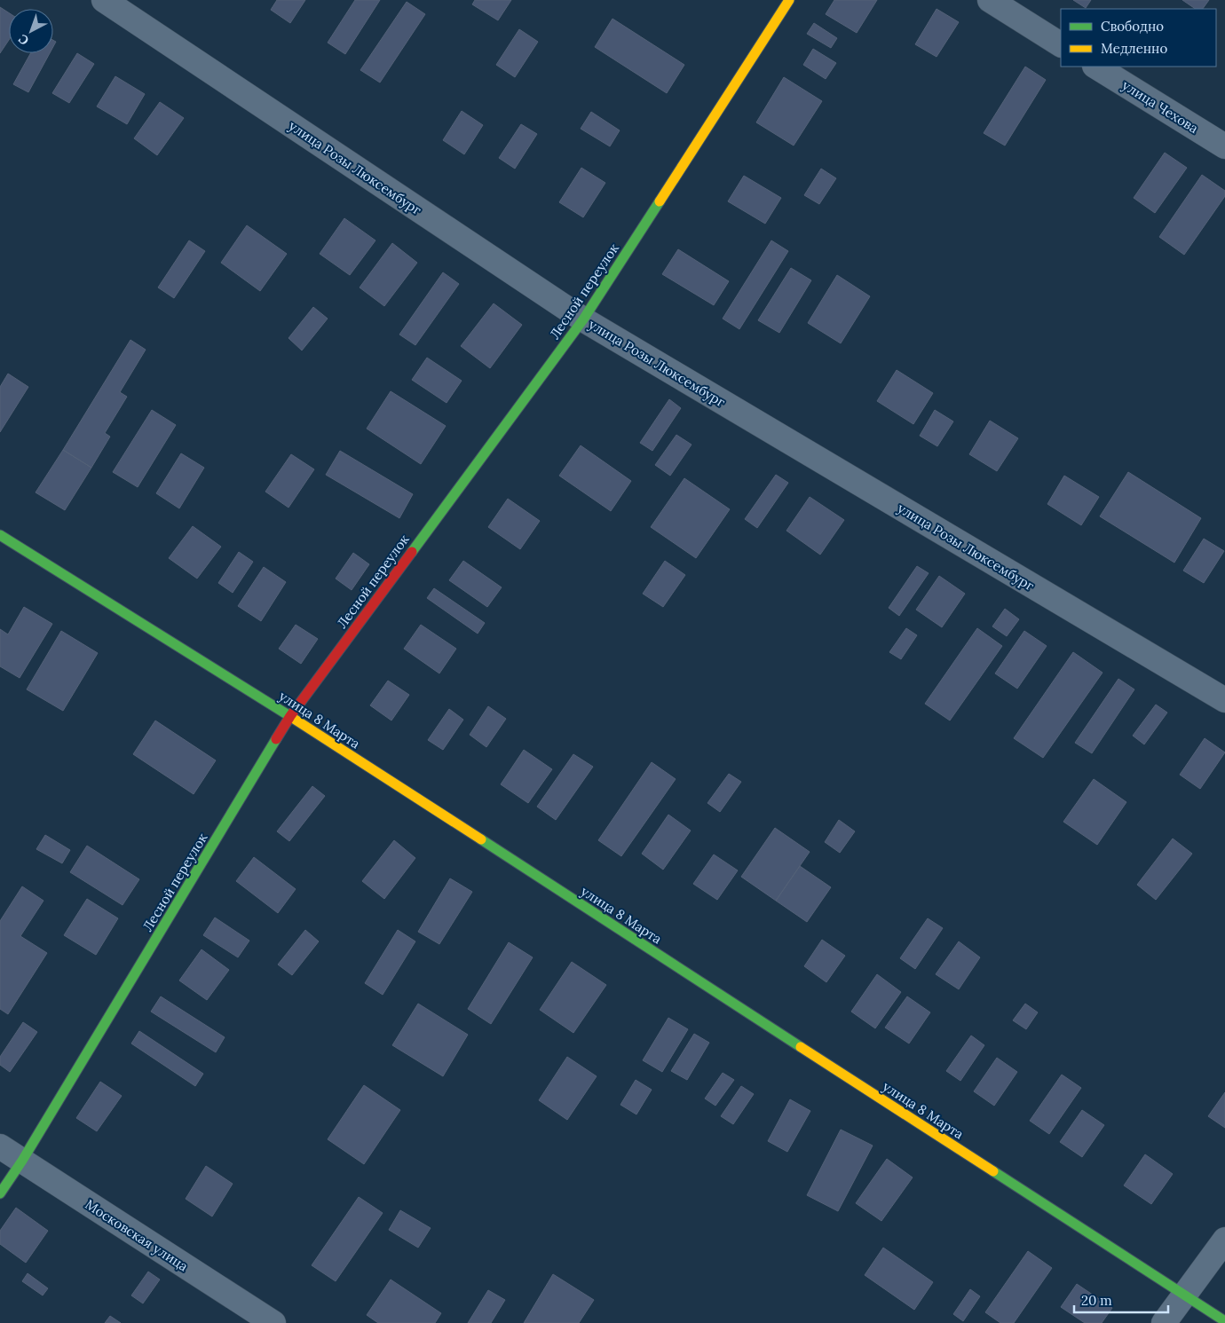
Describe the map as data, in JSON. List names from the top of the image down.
{
  "streets": {
    "main road": ["Лесной переулок", "улица 8 Марта"],
    "street": ["улица Чехова", "улица Розы Люксембург", "Московская улица"]
  },
  "crossings": [
    ["улица Розы Люксембург", "Лесной переулок"],
    ["Лесной переулок", "улица 8 Марта"],
    ["Лесной переулок", "Московская улица"]
  ],
  "legend": ["Свободно", "Медленно"],
  "scale_bar": "20 m",
  "north": "bottom left"
}
